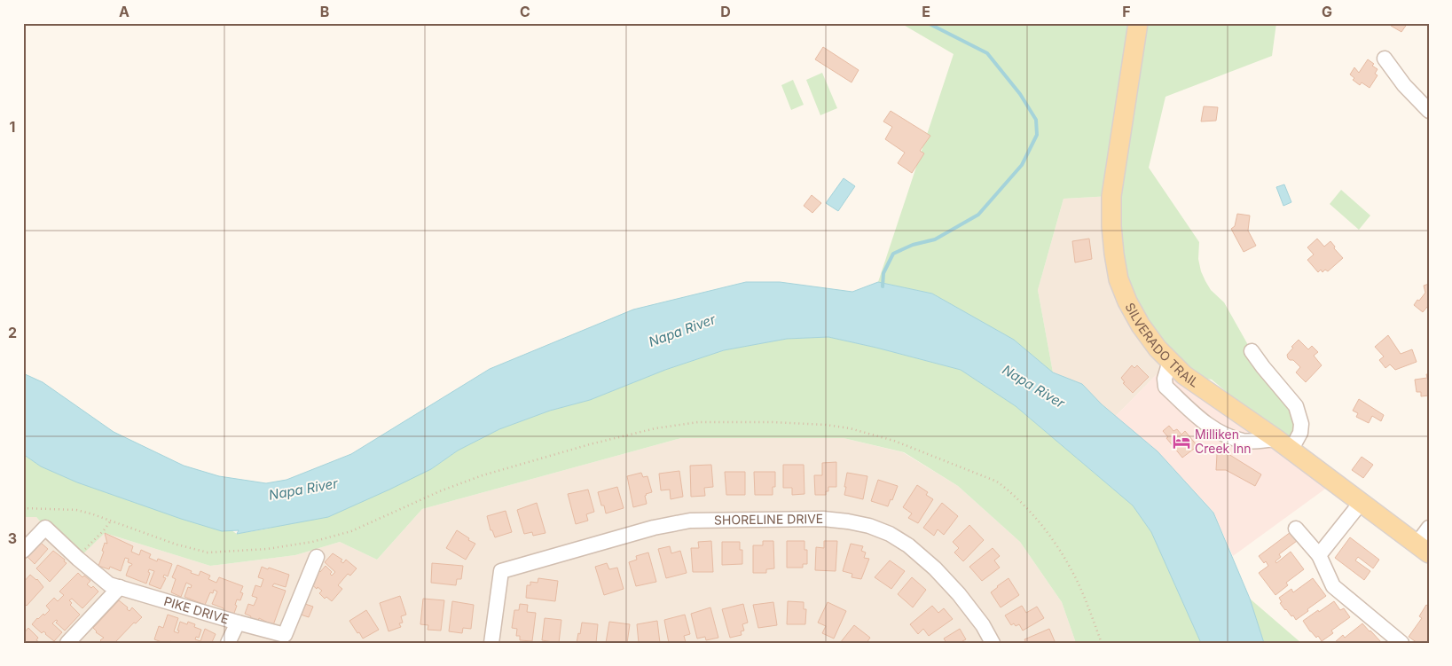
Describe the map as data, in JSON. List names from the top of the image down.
{
  "streets": {
    "main road": ["SILVERADO TRAIL"],
    "street": ["SHORELINE DRIVE", "PIKE DRIVE"]
  },
  "water": ["Napa River"],
  "places": {
    "hotel": ["Milliken Creek Inn"]
  },
  "grid": {
    "columns": [
      "A",
      "B",
      "C",
      "D",
      "E",
      "F",
      "G"
    ],
    "rows": ["1", "2", "3"]
  }
}
